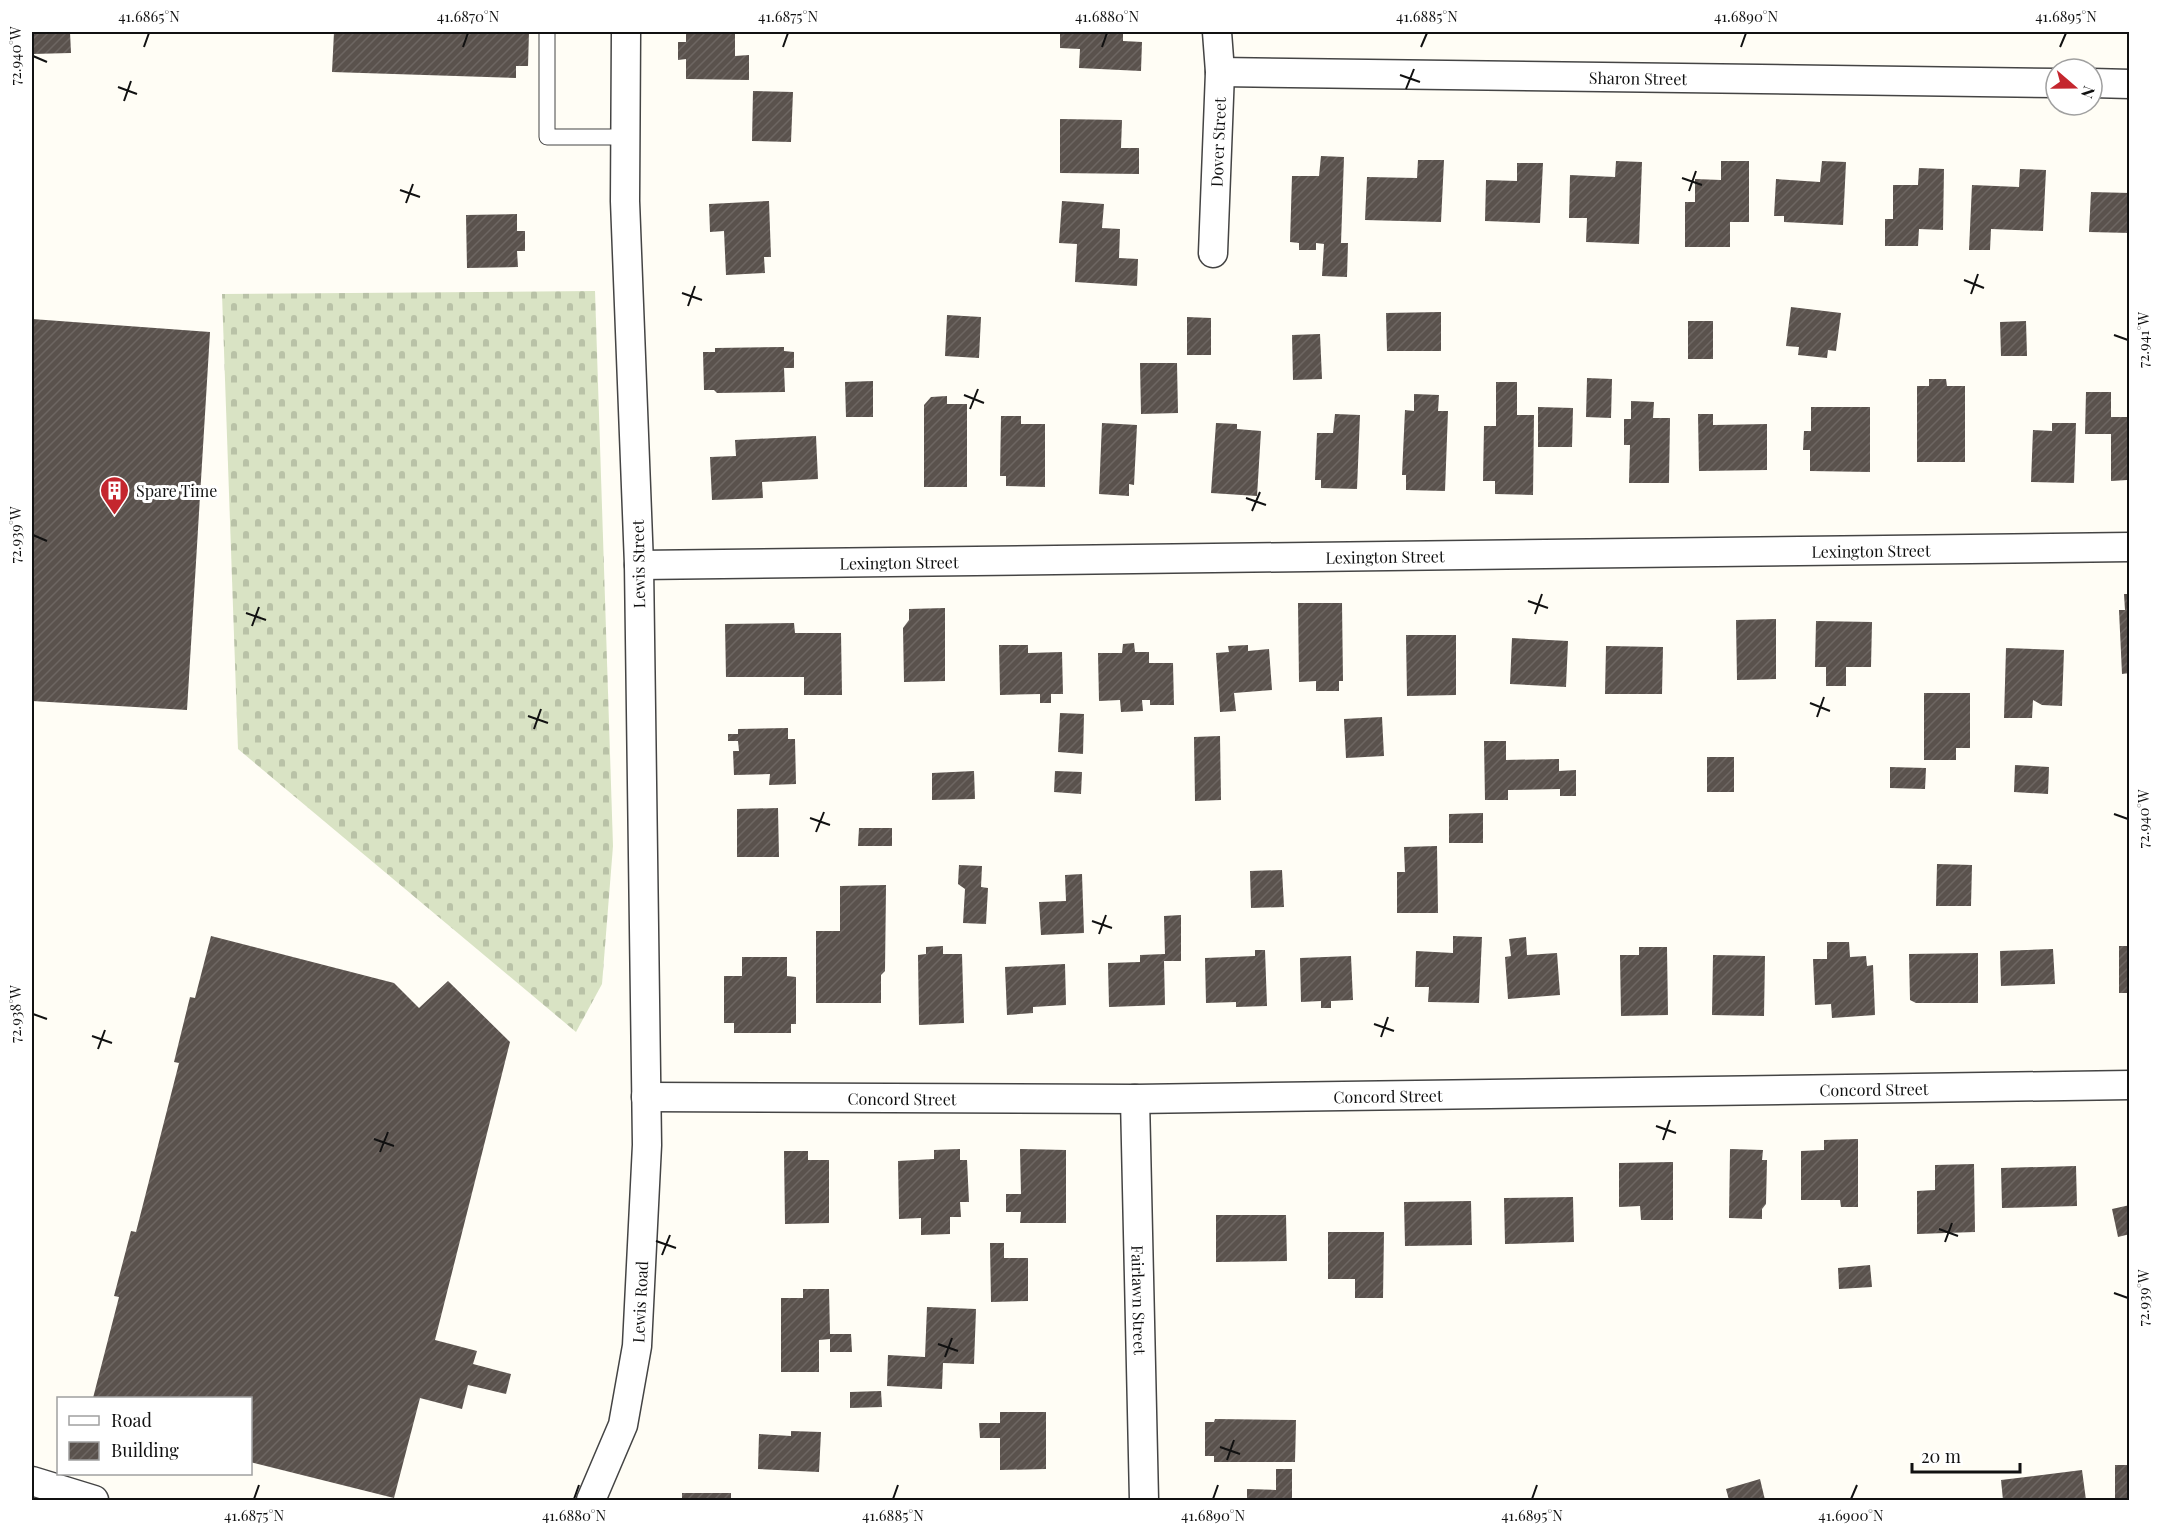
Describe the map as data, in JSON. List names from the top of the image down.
{
  "streets": {
    "street": [
      "Sharon Street",
      "Dover Street",
      "Lexington Street",
      "Lewis Street",
      "Concord Street",
      "Fairlawn Street",
      "Lewis Road"
    ]
  },
  "crossings": [
    ["Sharon Street", "Dover Street"],
    ["Lexington Street", "Lewis Street"],
    ["Lewis Street", "Concord Street"],
    ["Lewis Street", "Lewis Road"],
    ["Concord Street", "Fairlawn Street"],
    ["Concord Street", "Lewis Road"]
  ],
  "places": {
    "building": ["Spare Time"]
  },
  "legend": ["Road", "Building"],
  "scale_bar": "20 m",
  "north": "right",
  "coordinates": [
    "41.6865°N",
    "41.6870°N",
    "41.6875°N",
    "41.6880°N",
    "41.6885°N",
    "41.6890°N",
    "41.6895°N",
    "72.940°W",
    "72.941°W",
    "72.939°W",
    "72.938°W",
    "41.6900°N"
  ]
}
